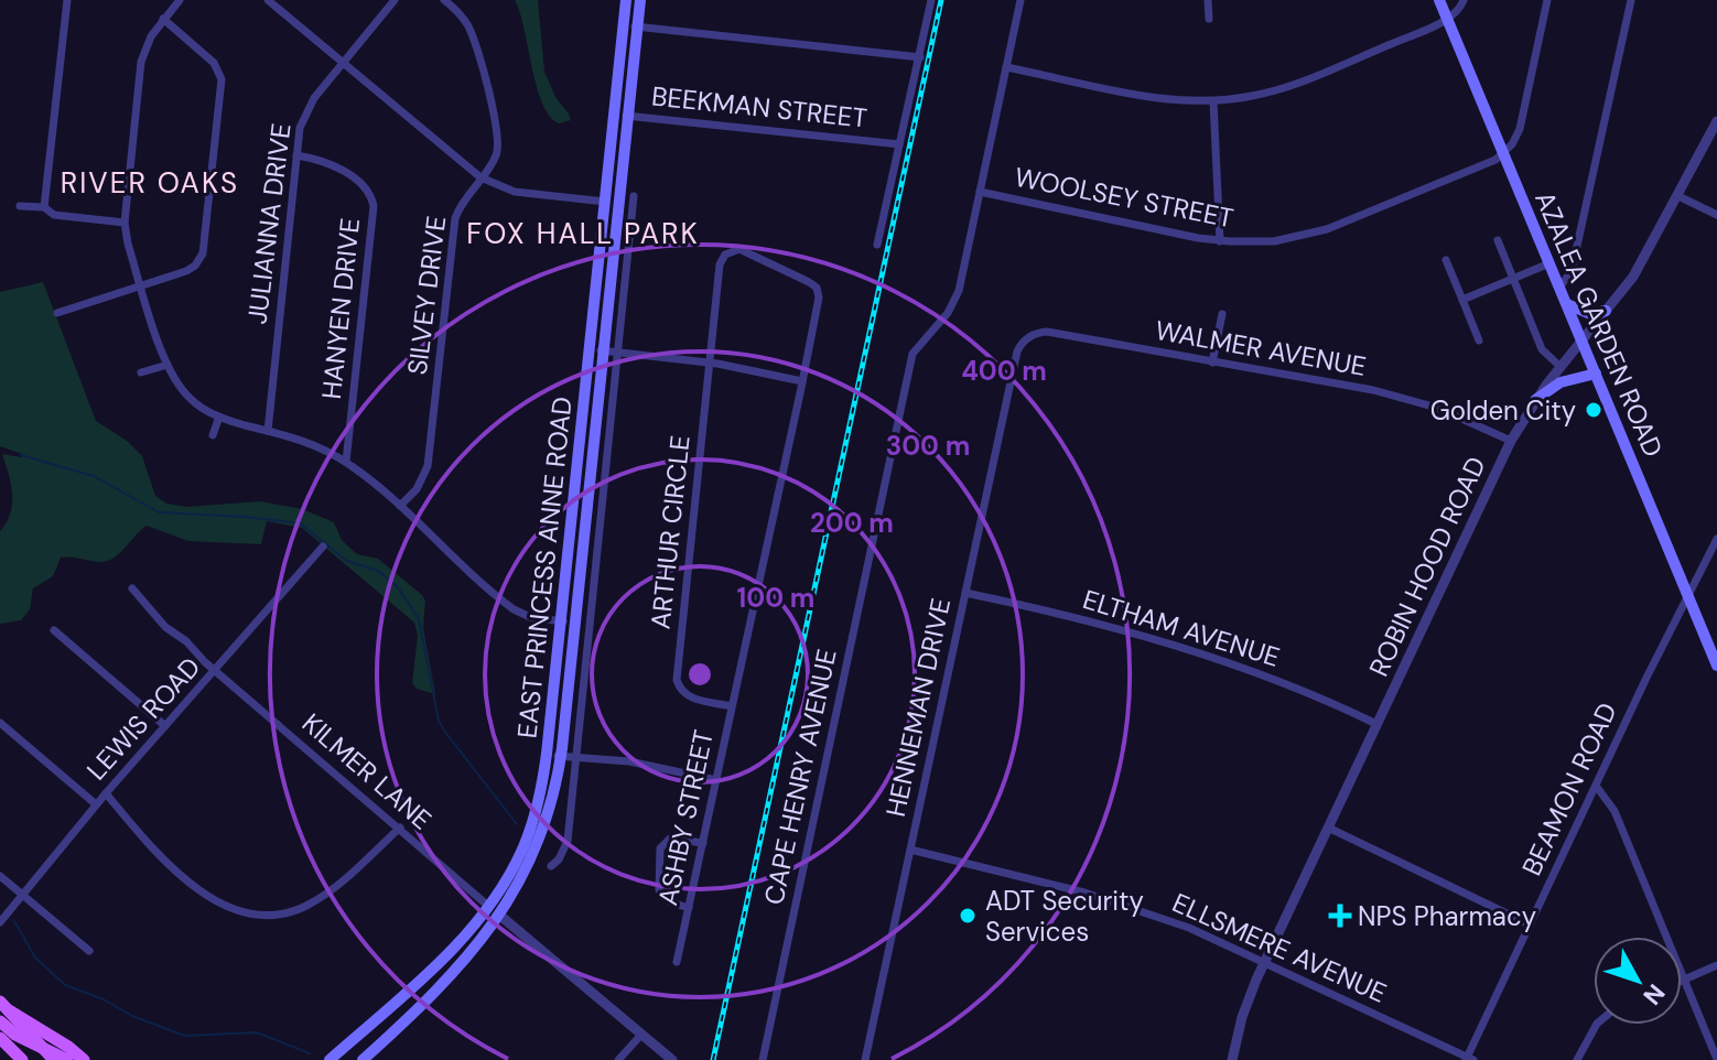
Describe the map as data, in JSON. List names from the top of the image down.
{
  "streets": {
    "main road": ["AZALEA GARDEN ROAD", "EAST PRINCESS ANNE ROAD"],
    "street": [
      "BEEKMAN STREET",
      "WOOLSEY STREET",
      "JULIANNA DRIVE",
      "SILVEY DRIVE",
      "HANYEN DRIVE",
      "WALMER AVENUE",
      "ARTHUR CIRCLE",
      "ROBIN HOOD ROAD",
      "ELTHAM AVENUE",
      "HENNEMAN DRIVE",
      "LEWIS ROAD",
      "KILMER LANE",
      "CAPE HENRY AVENUE",
      "BEAMON ROAD",
      "ASHBY STREET",
      "ELLSMERE AVENUE"
    ]
  },
  "crossings": [
    ["BEEKMAN STREET", "EAST PRINCESS ANNE ROAD"],
    ["WOOLSEY STREET", "AZALEA GARDEN ROAD"],
    ["WOOLSEY STREET", "CAPE HENRY AVENUE"],
    ["JULIANNA DRIVE", "HANYEN DRIVE"],
    ["AZALEA GARDEN ROAD", "ROBIN HOOD ROAD"],
    ["AZALEA GARDEN ROAD", "BEAMON ROAD"],
    ["WALMER AVENUE", "ROBIN HOOD ROAD"],
    ["WALMER AVENUE", "HENNEMAN DRIVE"],
    ["ARTHUR CIRCLE", "ASHBY STREET"],
    ["ROBIN HOOD ROAD", "ELTHAM AVENUE"],
    ["ROBIN HOOD ROAD", "ELLSMERE AVENUE"],
    ["EAST PRINCESS ANNE ROAD", "KILMER LANE"],
    ["ELTHAM AVENUE", "HENNEMAN DRIVE"],
    ["HENNEMAN DRIVE", "ELLSMERE AVENUE"],
    ["LEWIS ROAD", "KILMER LANE"],
    ["BEAMON ROAD", "ELLSMERE AVENUE"]
  ],
  "districts": ["RIVER OAKS", "FOX HALL PARK"],
  "places": {
    "other": ["Golden City", "ADT Security Services"],
    "health": ["NPS Pharmacy"]
  },
  "north": "bottom right",
  "rings": [
    "400 m",
    "300 m",
    "200 m",
    "100 m"
  ]
}
